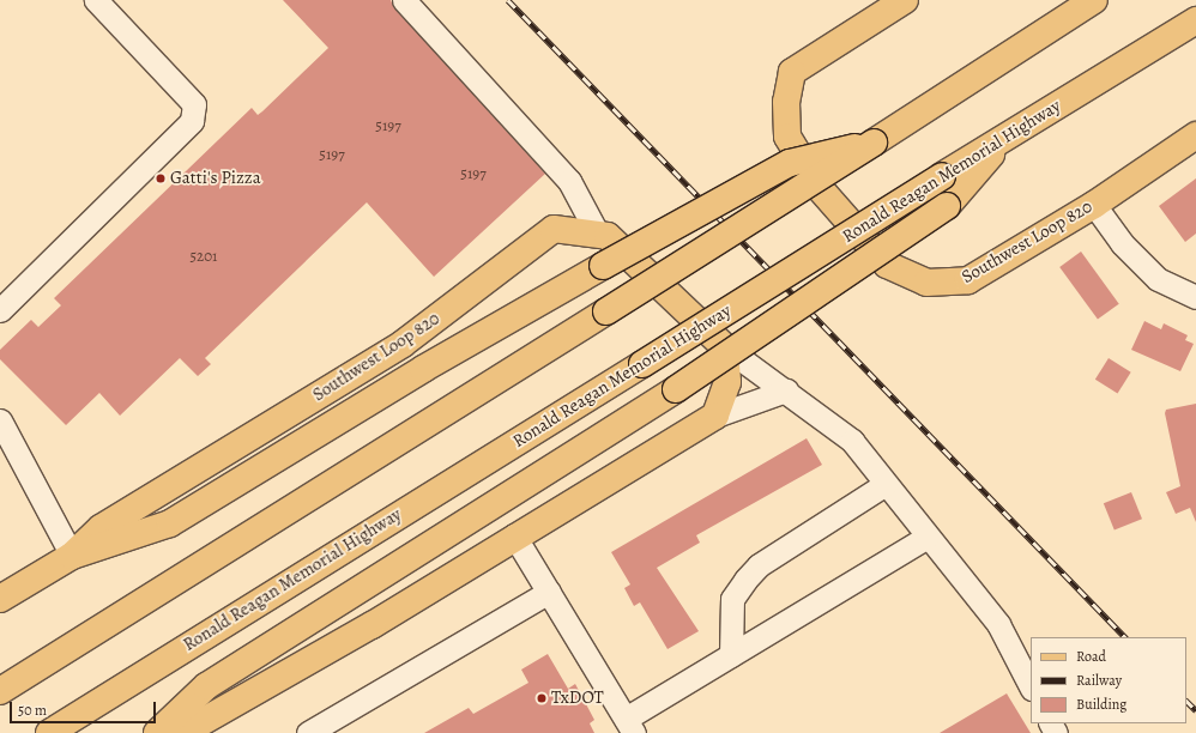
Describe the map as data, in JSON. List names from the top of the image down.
{
  "streets": {
    "main road": ["Ronald Reagan Memorial Highway", "Southwest Loop 820"]
  },
  "places": ["Gatti's Pizza", "TxDOT"],
  "house_numbers": [
    "5197",
    "5197",
    "5197",
    "5201"
  ],
  "legend": ["Road", "Railway", "Building"],
  "scale_bar": "50 m"
}
